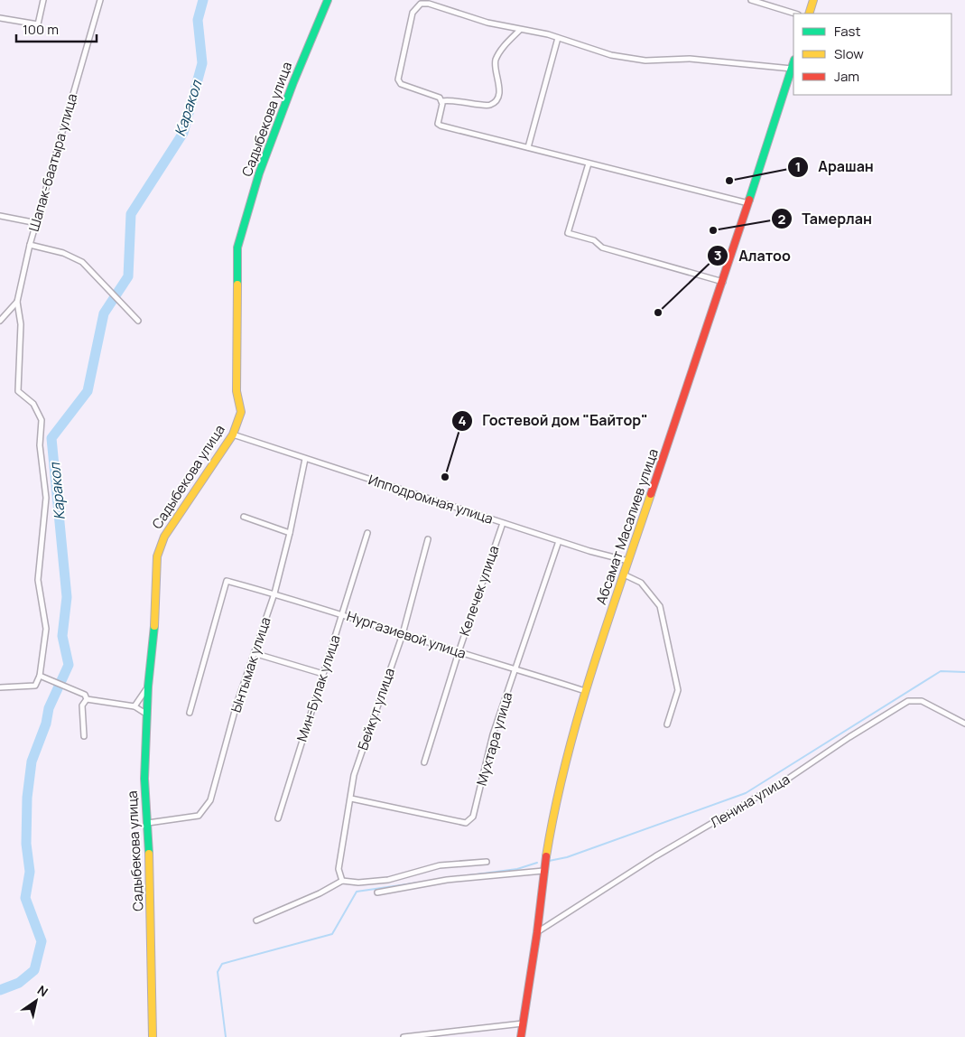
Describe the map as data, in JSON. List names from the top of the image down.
{
  "streets": {
    "street": [
      "Садыбекова улица",
      "Шапак-баатыра улица",
      "Ипподромная улица",
      "Абсамат Масалиев улица",
      "Келечек улица",
      "Нургазиевой улица",
      "Ынтымак улица",
      "Мин-Булак улица",
      "Бейкут улица",
      "Мухтара улица",
      "Ленина улица"
    ]
  },
  "crossings": [
    ["Садыбекова улица", "Ипподромная улица"],
    ["Садыбекова улица", "Ынтымак улица"],
    ["Ипподромная улица", "Абсамат Масалиев улица"],
    ["Ипподромная улица", "Келечек улица"],
    ["Ипподромная улица", "Ынтымак улица"],
    ["Ипподромная улица", "Мухтара улица"],
    ["Абсамат Масалиев улица", "Нургазиевой улица"],
    ["Абсамат Масалиев улица", "Ленина улица"],
    ["Келечек улица", "Нургазиевой улица"],
    ["Нургазиевой улица", "Ынтымак улица"],
    ["Нургазиевой улица", "Мин-Булак улица"],
    ["Нургазиевой улица", "Бейкут улица"],
    ["Нургазиевой улица", "Мухтара улица"],
    ["Бейкут улица", "Мухтара улица"]
  ],
  "water": ["Каракол"],
  "places": [
    "Арашан",
    "Тамерлан",
    "Алатоо",
    "Гостевой дом \"Байтор\""
  ],
  "legend": ["Fast", "Slow", "Jam"],
  "scale_bar": "100 m",
  "north": "top right"
}
